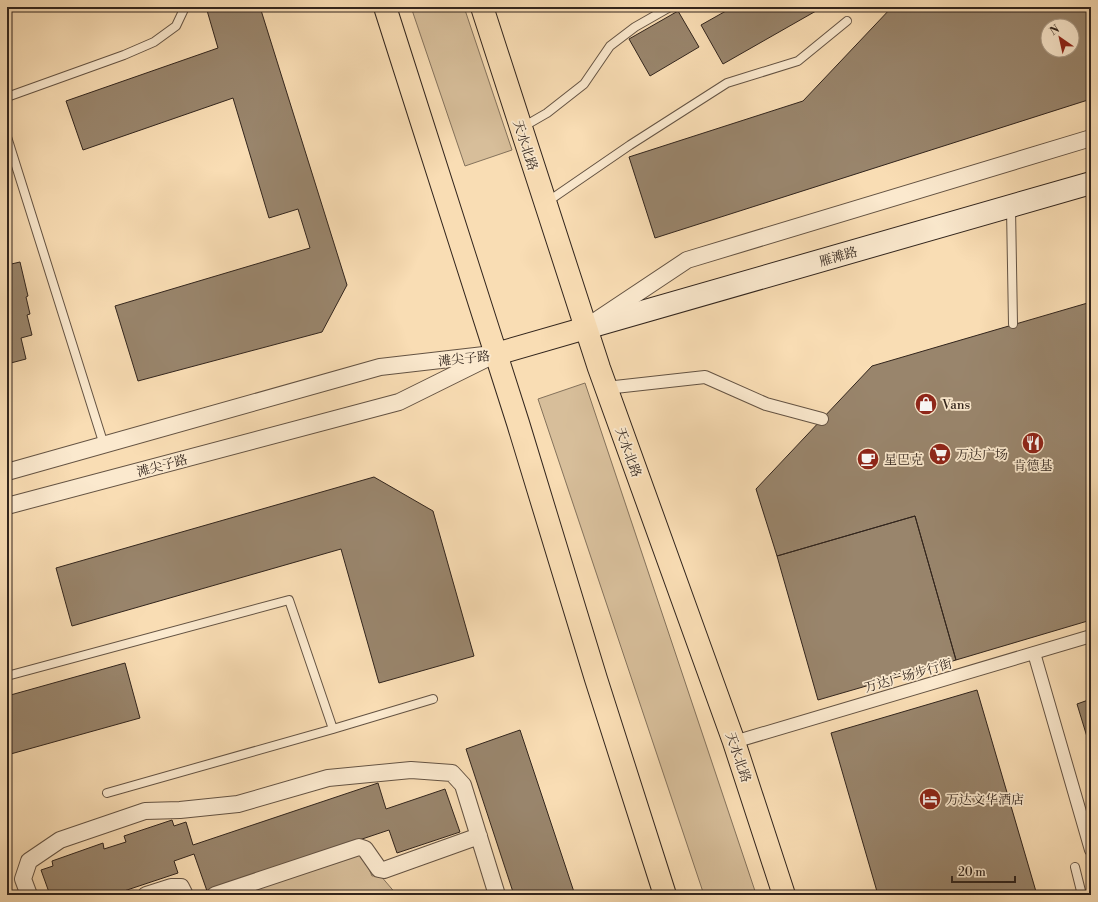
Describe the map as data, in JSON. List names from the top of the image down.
{
  "streets": {
    "main road": ["天水北路", "雁滩路"],
    "street": ["滩尖子路", "万达广场步行街"]
  },
  "crossings": [
    ["天水北路", "雁滩路"],
    ["天水北路", "万达广场步行街"]
  ],
  "places": {
    "shop": ["Vans"],
    "restaurant": ["肯德基"],
    "supermarket": ["万达广场"],
    "cafe": ["星巴克"],
    "hotel": ["万达文华酒店"]
  },
  "scale_bar": "20 m",
  "north": "top left"
}
